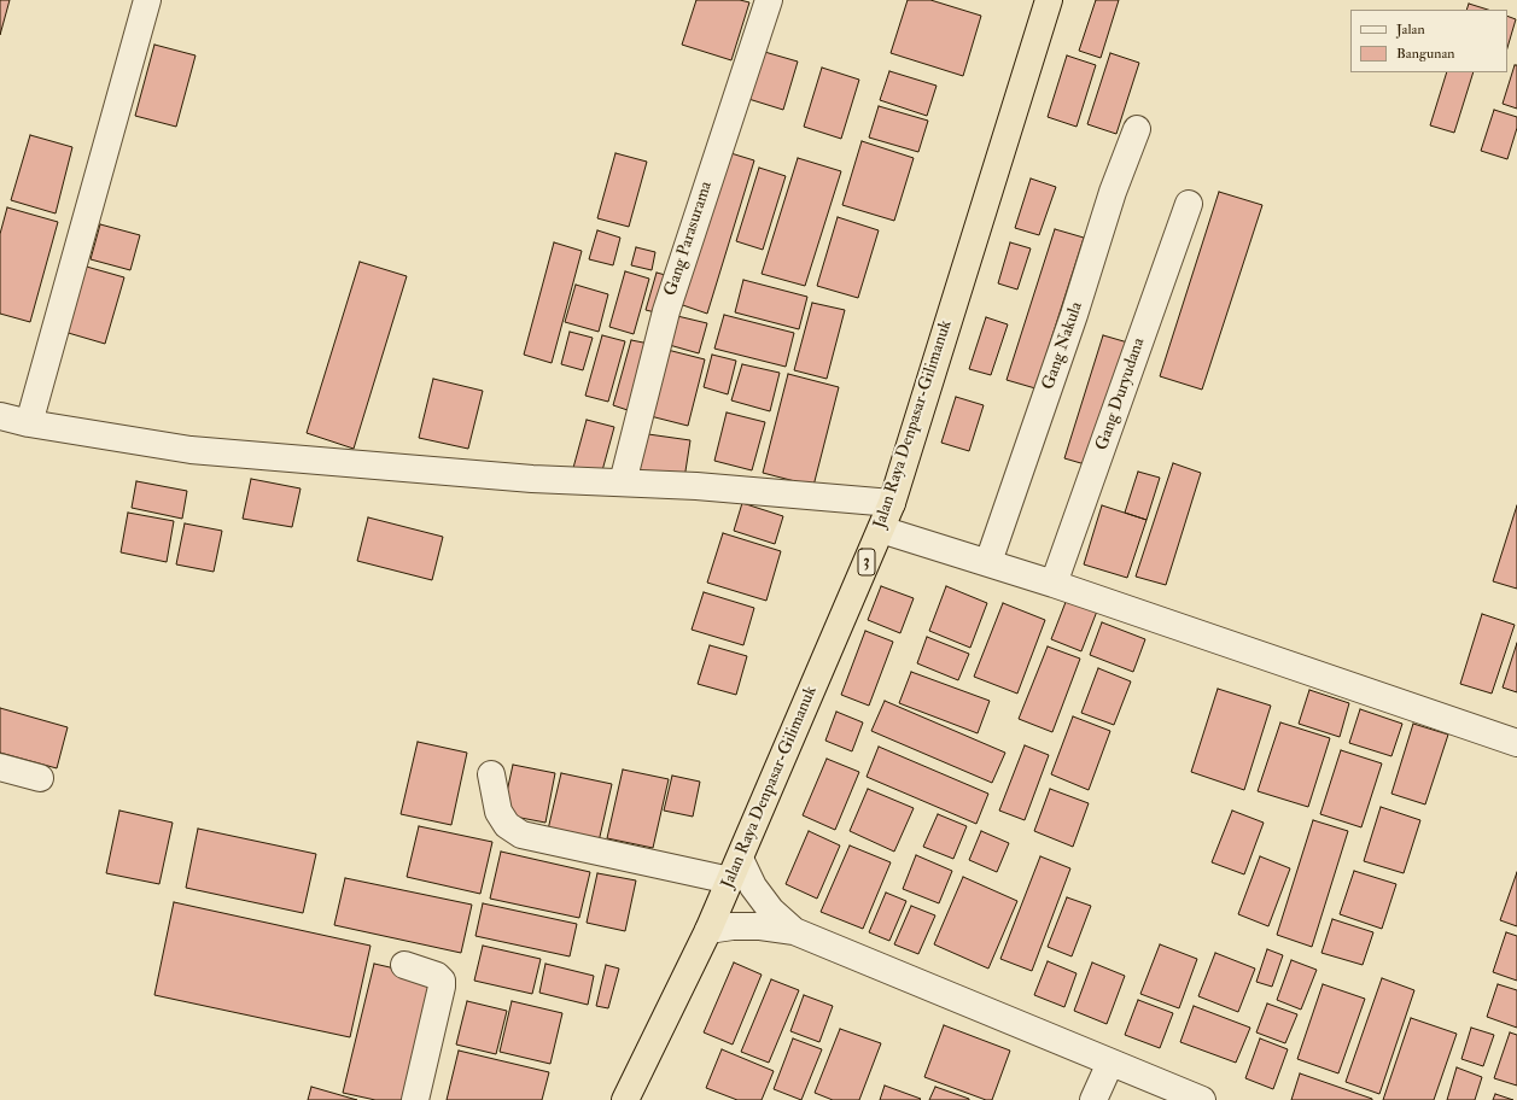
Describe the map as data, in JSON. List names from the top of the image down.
{
  "streets": {
    "highway": ["Jalan Raya Denpasar-Gilimanuk", "3"],
    "street": ["Gang Parasurama", "Gang Nakula", "Gang Duryudana"]
  },
  "legend": ["Jalan", "Bangunan"]
}
